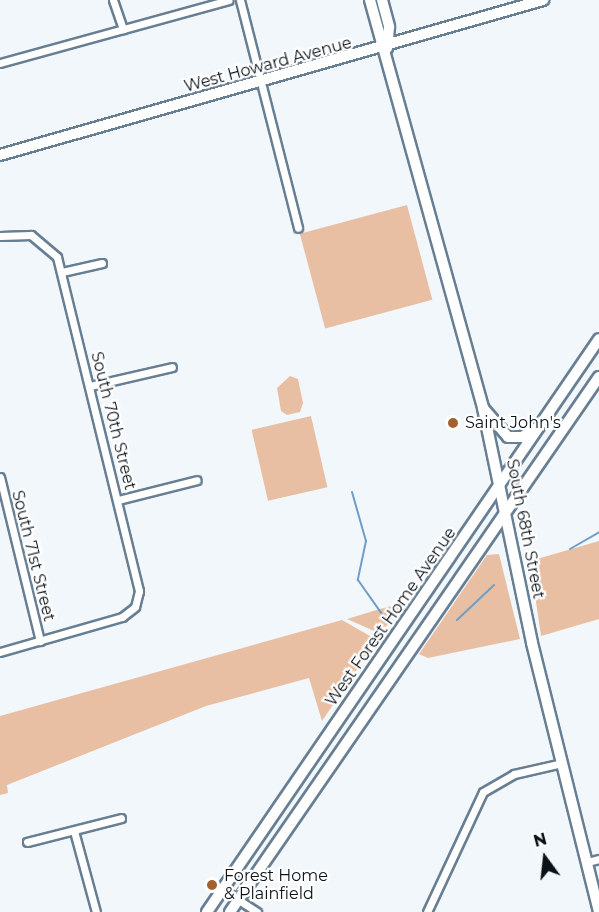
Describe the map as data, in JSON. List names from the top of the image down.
{
  "streets": {
    "street": [
      "West Howard Avenue",
      "South 70th Street",
      "South 68th Street",
      "South 71st Street",
      "West Forest Home Avenue"
    ]
  },
  "crossings": [
    ["West Howard Avenue", "South 68th Street"],
    ["South 70th Street", "South 71st Street"],
    ["South 68th Street", "West Forest Home Avenue"]
  ],
  "places": ["Saint John's", "Forest Home & Plainfield"],
  "north": "top"
}
